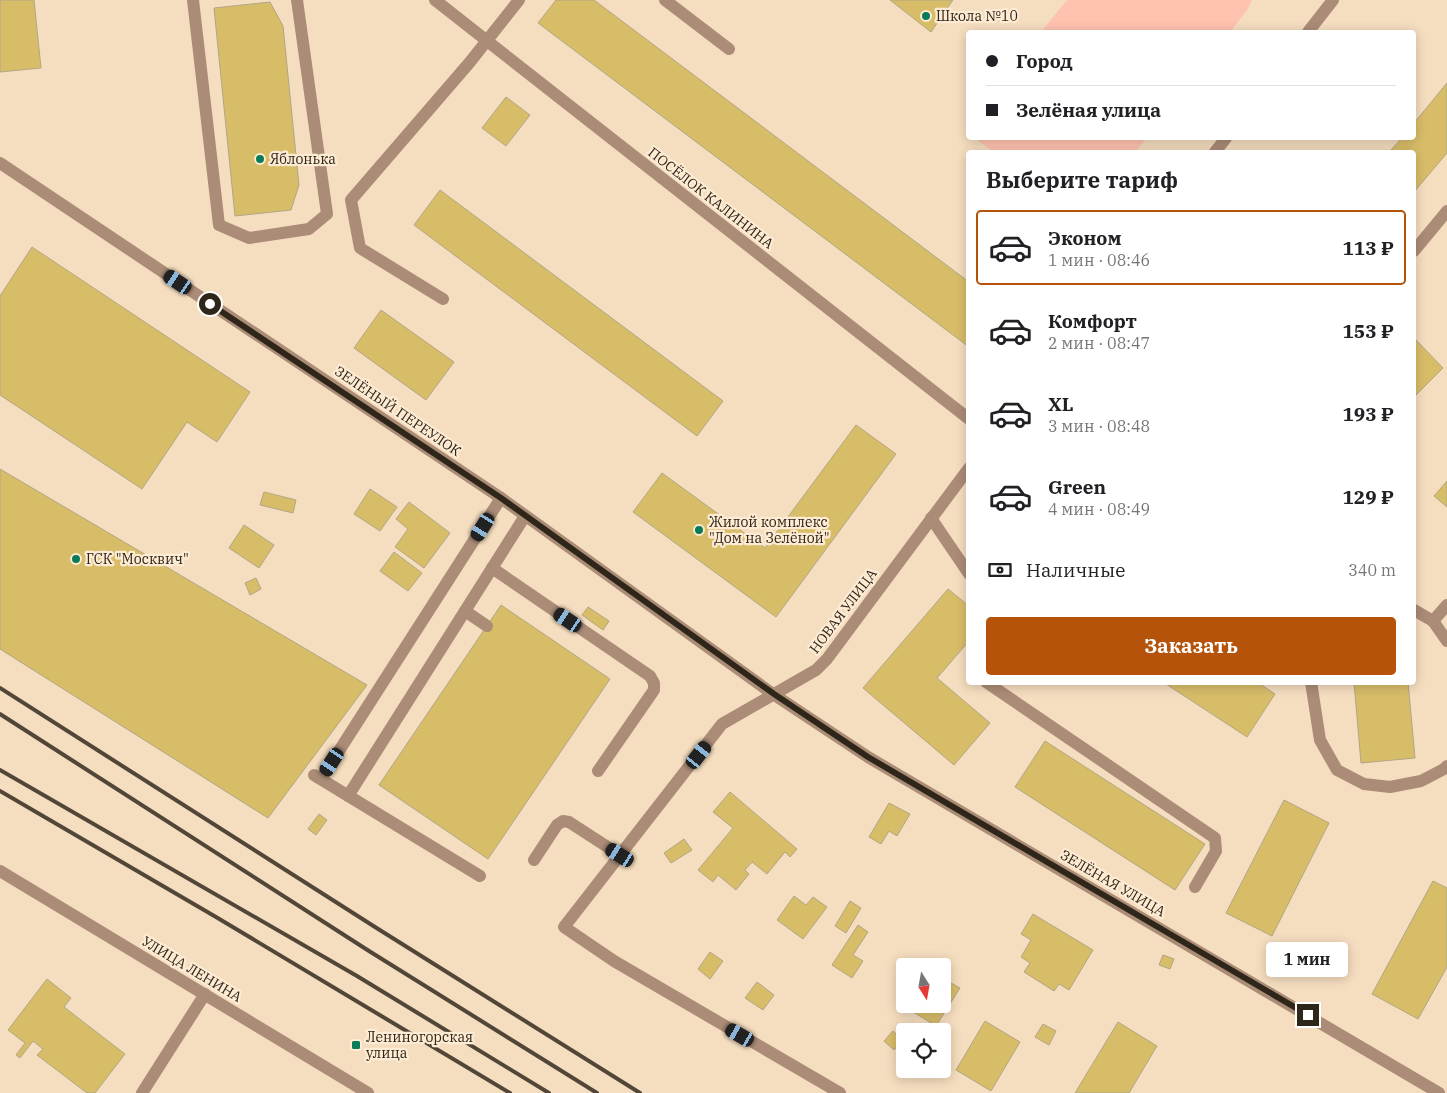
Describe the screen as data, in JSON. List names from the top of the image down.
{
  "streets": {
    "street": [
      "ПОСЁЛОК КАЛИНИНА",
      "ЗЕЛЁНЫЙ ПЕРЕУЛОК",
      "НОВАЯ УЛИЦА",
      "ЗЕЛЁНАЯ УЛИЦА",
      "УЛИЦА ЛЕНИНА"
    ]
  },
  "crossings": [
    ["ЗЕЛЁНЫЙ ПЕРЕУЛОК", "НОВАЯ УЛИЦА"],
    ["ЗЕЛЁНЫЙ ПЕРЕУЛОК", "ЗЕЛЁНАЯ УЛИЦА"],
    ["НОВАЯ УЛИЦА", "ЗЕЛЁНАЯ УЛИЦА"]
  ],
  "places": {
    "other": [
      "Школа №10",
      "Яблонька",
      "Жилой комплекс \"Дом на Зелёной\"",
      "ГСК \"Москвич\""
    ],
    "transit": ["Лениногорская улица"]
  },
  "north": "bottom",
  "page": {
    "banner": ["Город", "Зелёная улица"],
    "heading": "Выберите тариф",
    "list": [
      {
        "name": "Эконом",
        "note": "1 мин · 08:46",
        "value": "113 ₽"
      },
      {
        "name": "Комфорт",
        "note": "2 мин · 08:47",
        "value": "153 ₽"
      },
      {
        "name": "XL",
        "note": "3 мин · 08:48",
        "value": "193 ₽"
      },
      {
        "name": "Green",
        "note": "4 мин · 08:49",
        "value": "129 ₽"
      }
    ],
    "pay": ["Наличные", "340 m"],
    "buttons": "Заказать",
    "bubble": "1 мин"
  }
}
